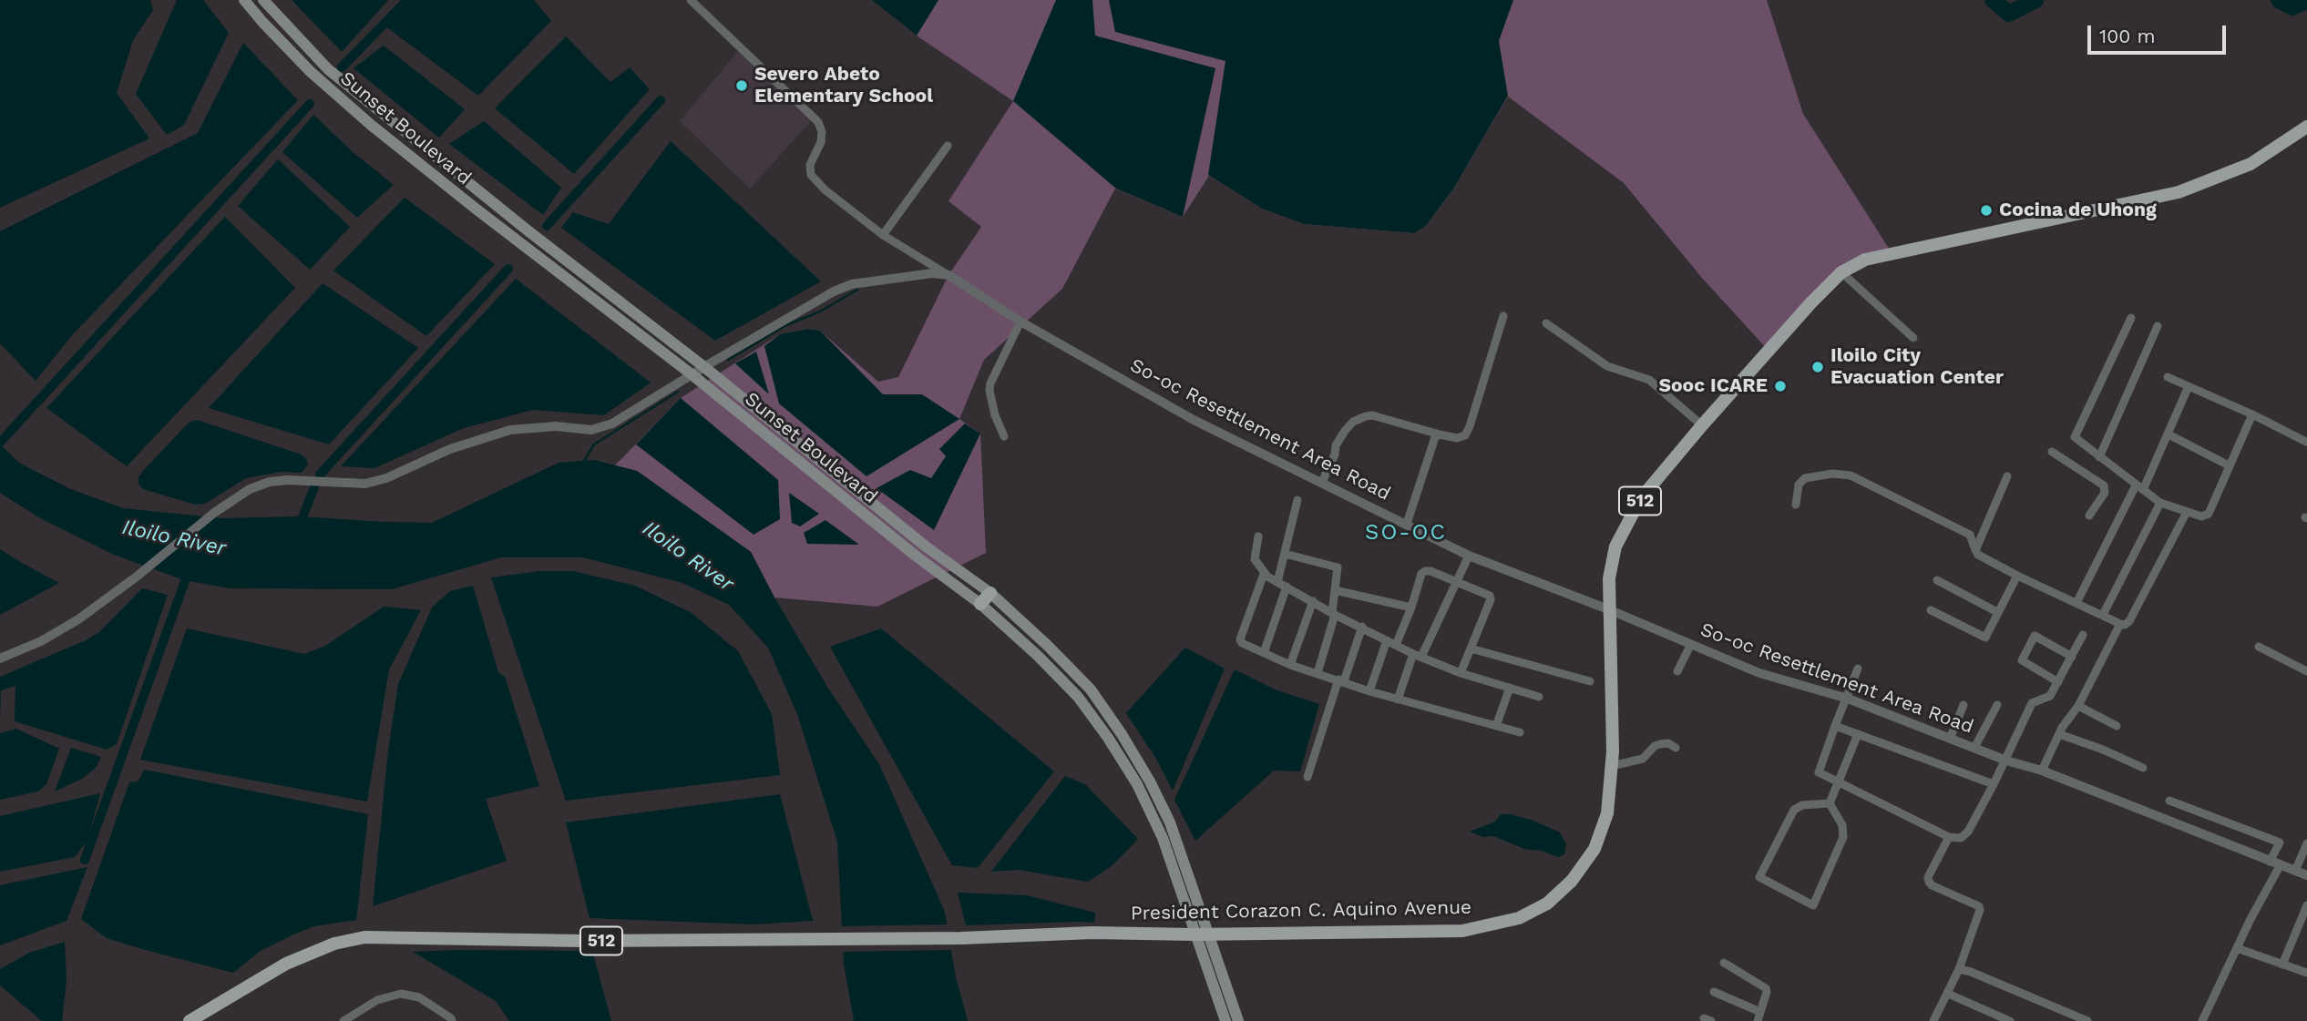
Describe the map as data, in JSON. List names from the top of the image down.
{
  "streets": {
    "main road": ["Sunset Boulevard", "512", "President Corazon C. Aquino Avenue"],
    "street": ["So-oc Resettlement Area Road"]
  },
  "crossings": [
    ["Sunset Boulevard", "President Corazon C. Aquino Avenue"],
    ["So-oc Resettlement Area Road", "President Corazon C. Aquino Avenue"]
  ],
  "districts": ["SO-OC"],
  "water": ["Iloilo River"],
  "places": [
    "Severo Abeto Elementary School",
    "Cocina de Uhong",
    "Iloilo City Evacuation Center",
    "Sooc ICARE"
  ],
  "scale_bar": "100 m"
}
